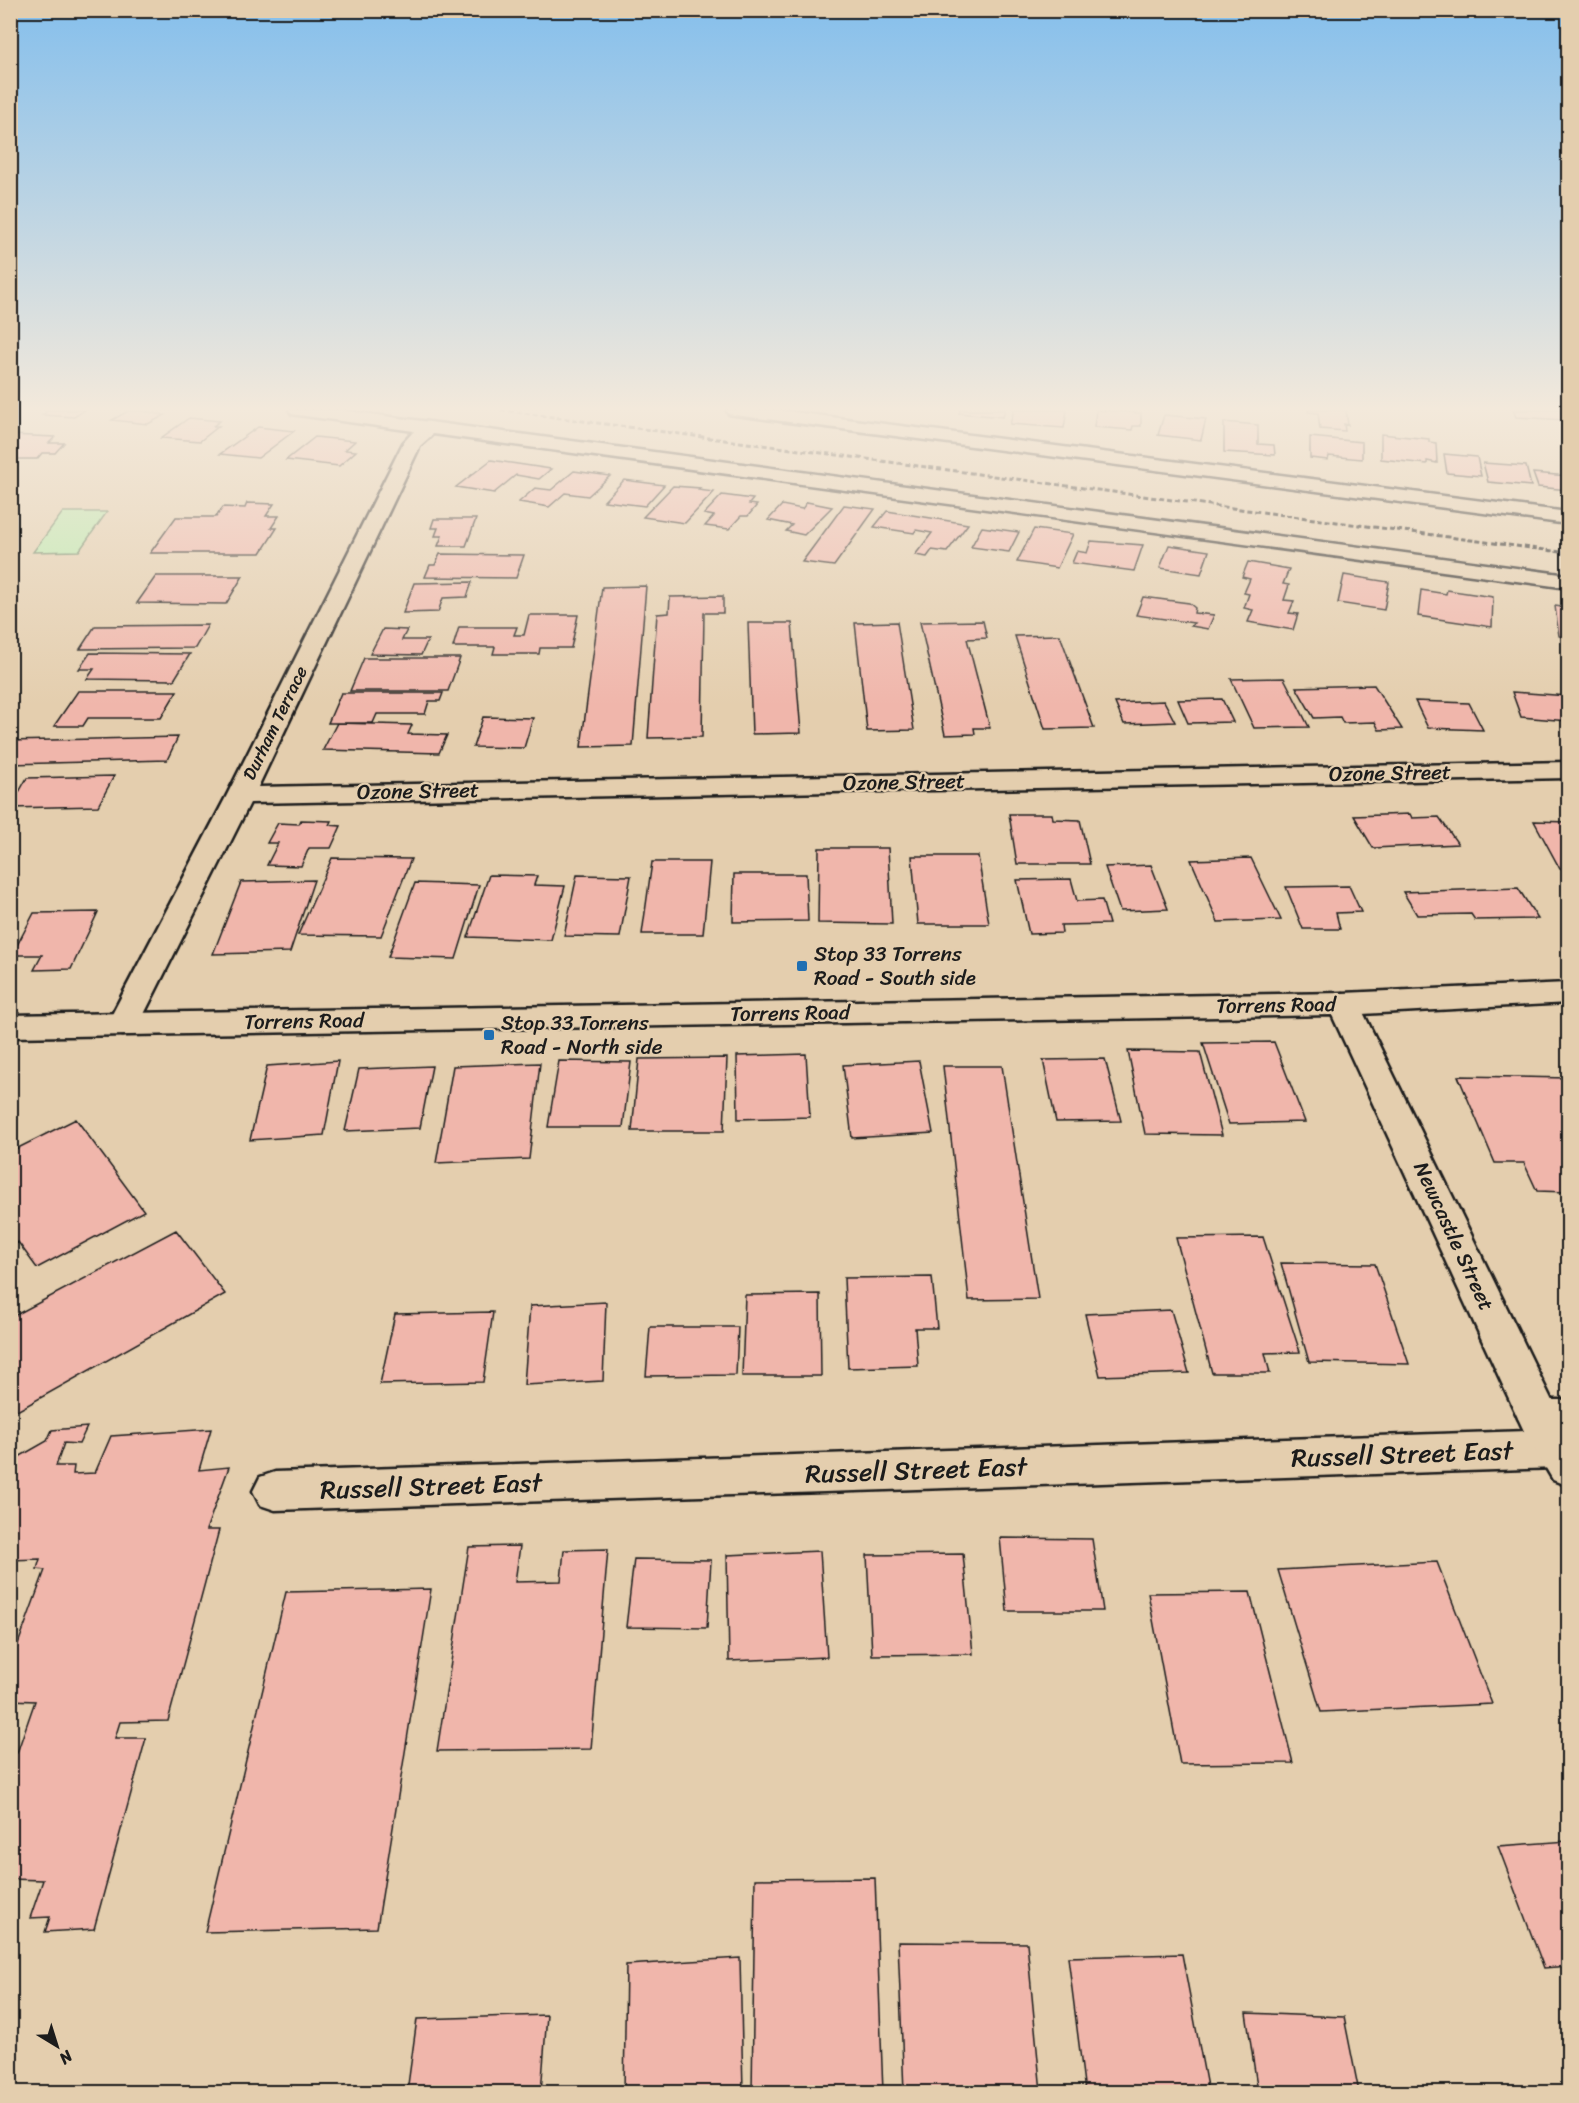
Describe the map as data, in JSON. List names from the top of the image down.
{
  "streets": {
    "street": [
      "Durham Terrace",
      "Ozone Street",
      "Torrens Road",
      "Newcastle Street",
      "Russell Street East"
    ]
  },
  "crossings": [
    ["Durham Terrace", "Ozone Street"],
    ["Durham Terrace", "Torrens Road"],
    ["Torrens Road", "Newcastle Street"],
    ["Newcastle Street", "Russell Street East"]
  ],
  "places": {
    "transit": ["Stop 33 Torrens Road - South side", "Stop 33 Torrens Road - North side"]
  },
  "north": "bottom right"
}
